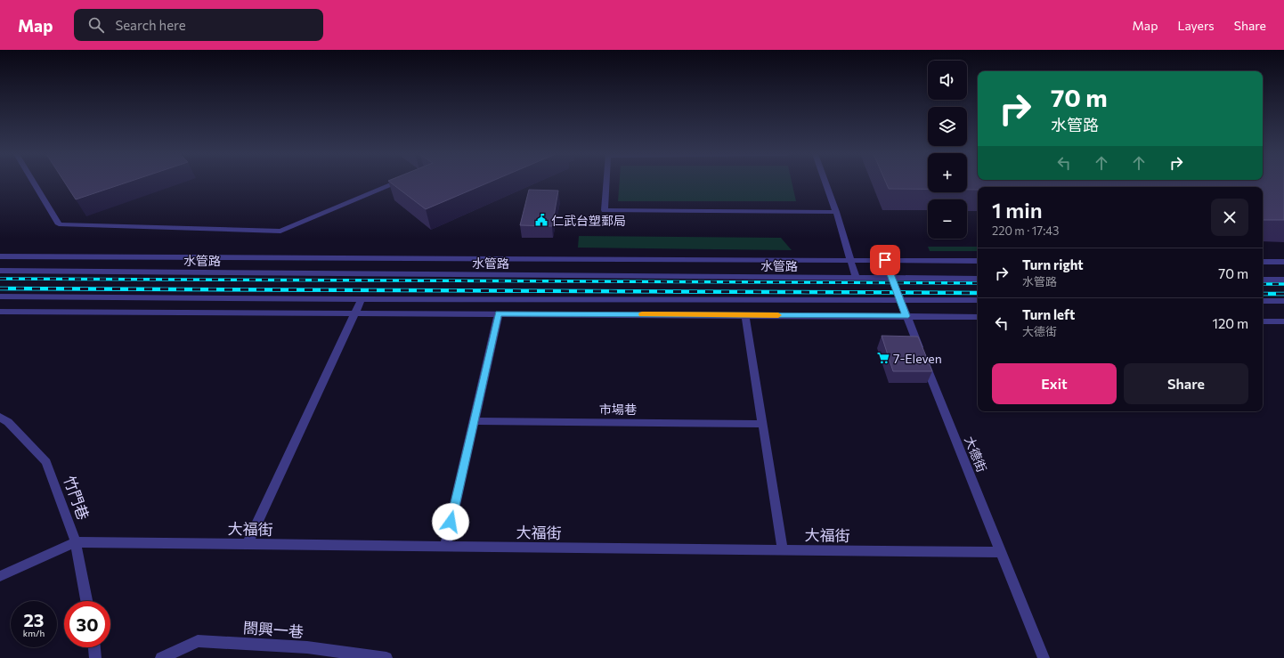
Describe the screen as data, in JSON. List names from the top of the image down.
{
  "streets": {
    "street": [
      "水管路",
      "市場巷",
      "大德街",
      "竹門巷",
      "大福街",
      "閤興一巷"
    ]
  },
  "crossings": [
    ["水管路", "大德街"],
    ["大德街", "大福街"],
    ["竹門巷", "大福街"]
  ],
  "places": {
    "public building": ["仁武台塑郵局"],
    "supermarket": ["7-Eleven"]
  },
  "page": {
    "header": "Map",
    "search": "Search here",
    "nav": ["Map", "Layers", "Share"],
    "map_buttons": ["+", "−"],
    "turn": ["70 m", "水管路"],
    "heading": ["1 min", "220 m · 17:43"],
    "list": [
      {
        "name": "Turn right",
        "note": "水管路",
        "value": "70 m"
      },
      {
        "name": "Turn left",
        "note": "大德街",
        "value": "120 m"
      }
    ],
    "buttons": ["Exit", "Share"],
    "speed": "23 km/h",
    "limit": "30"
  }
}
